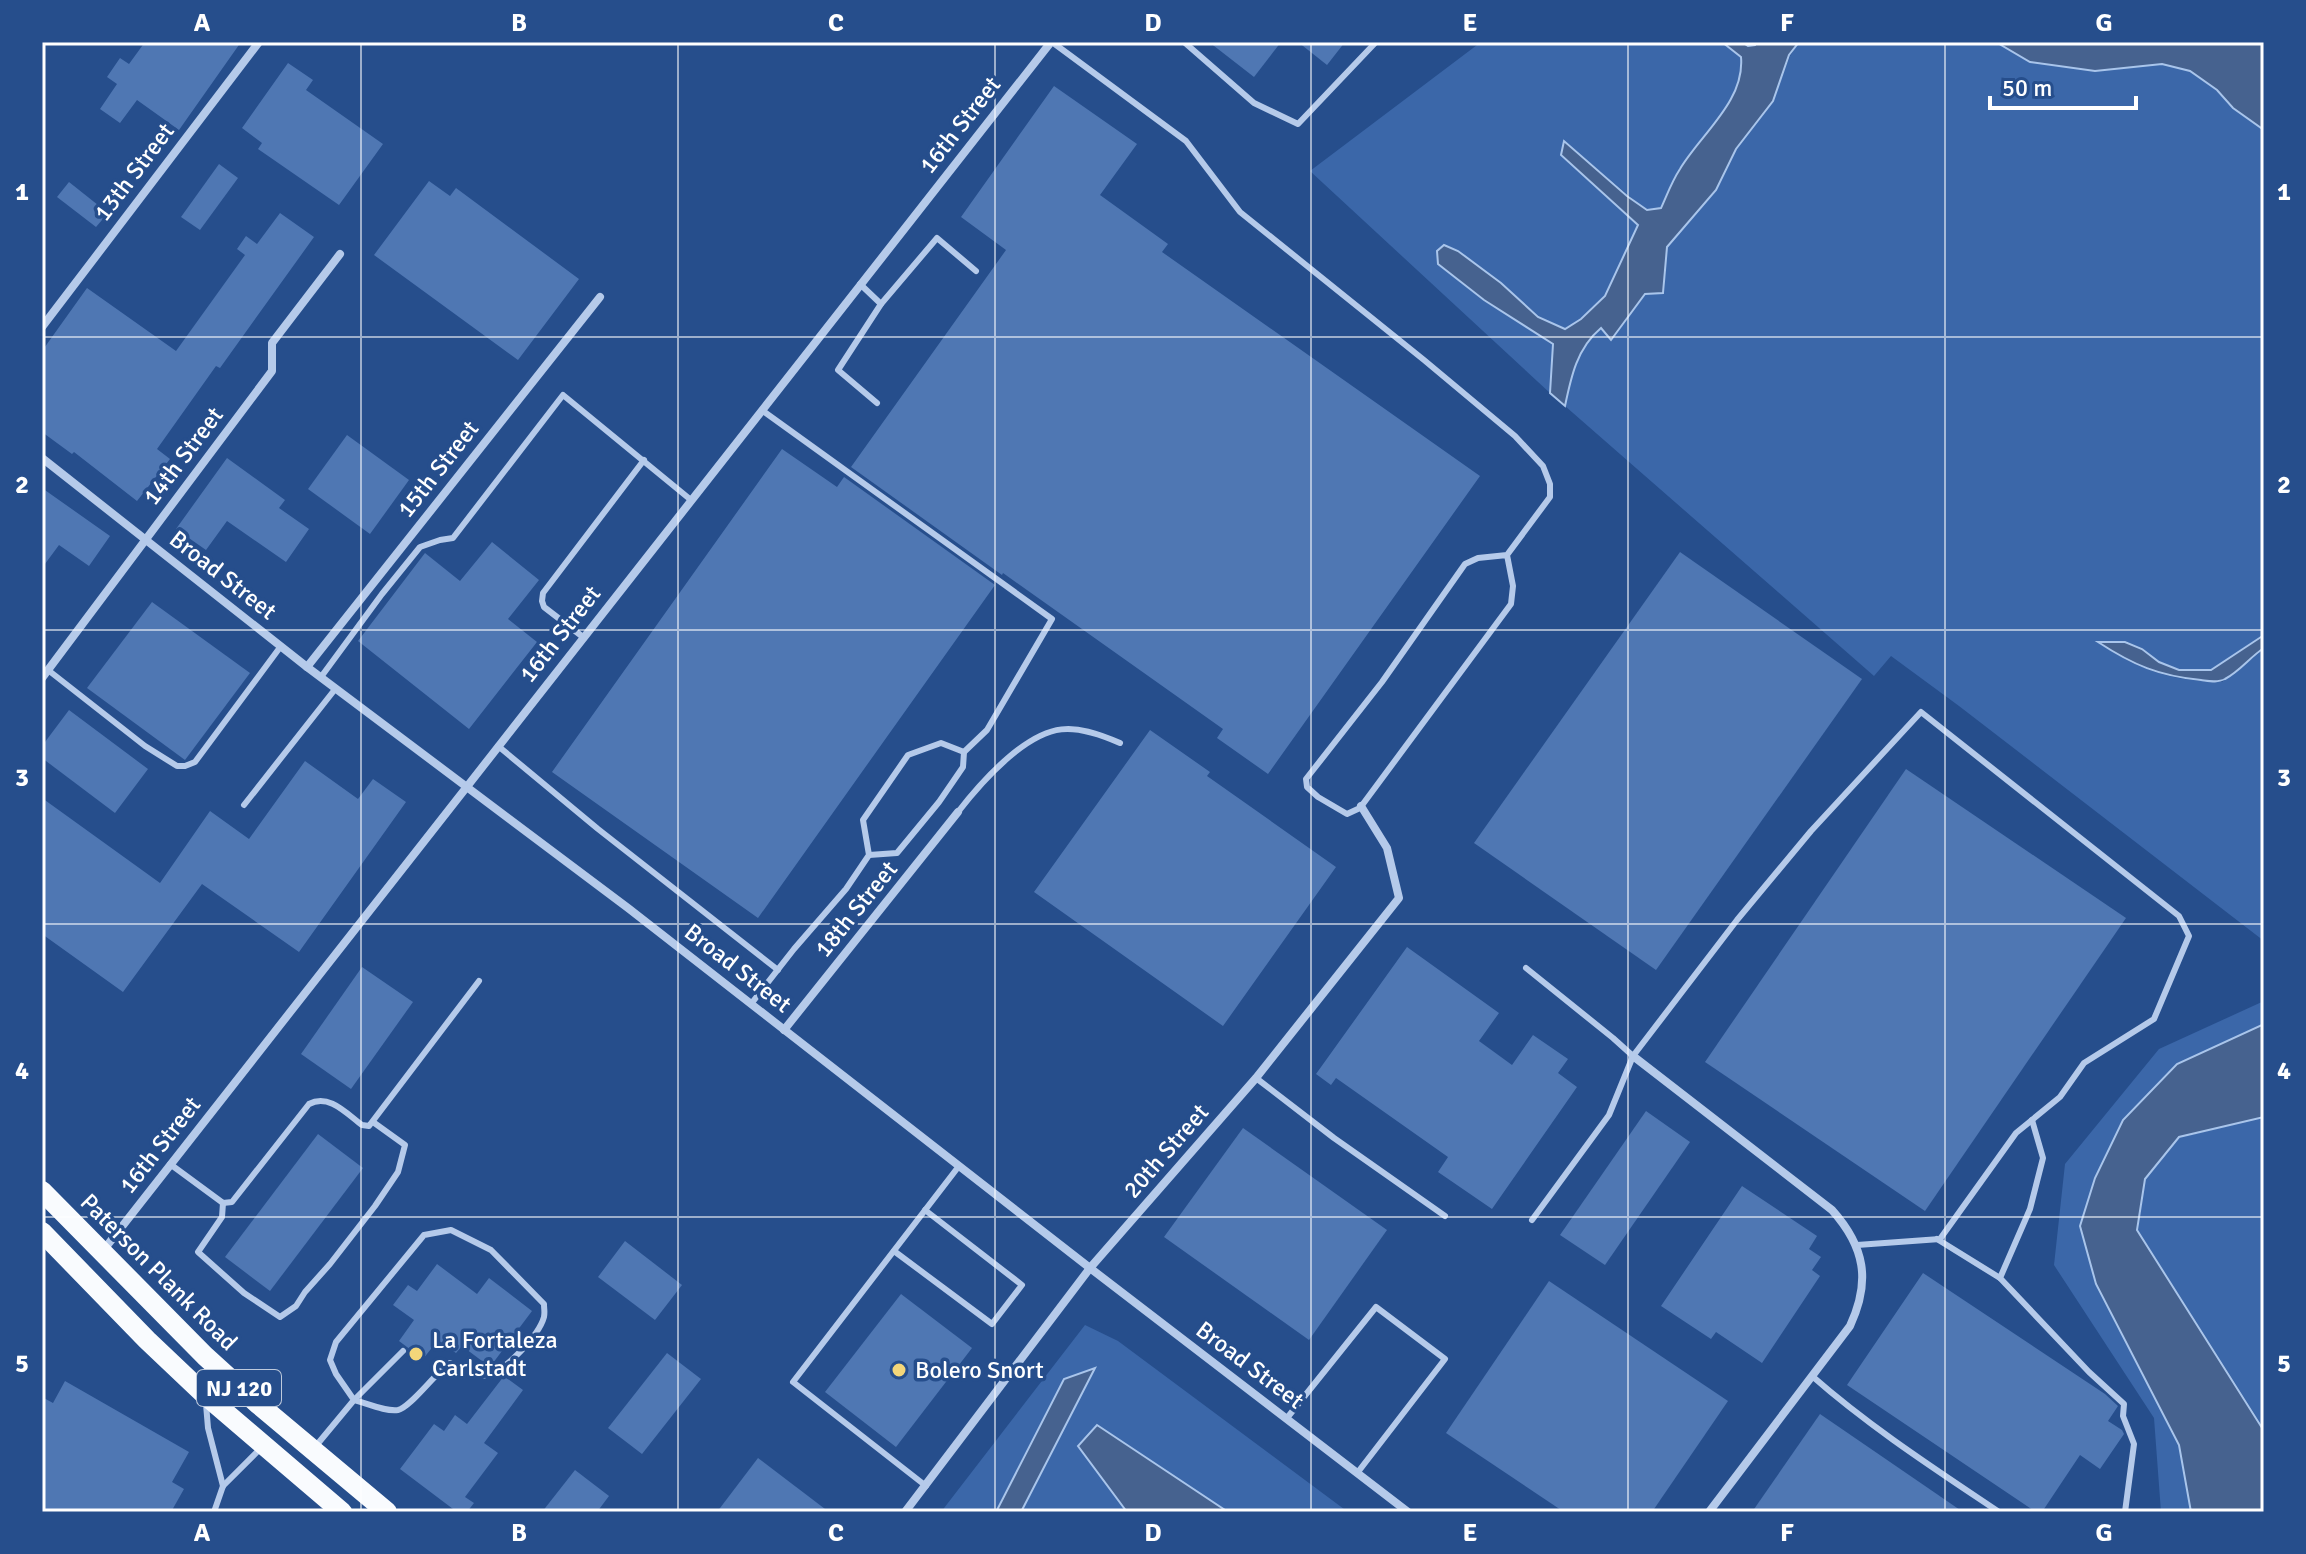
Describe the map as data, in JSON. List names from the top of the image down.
{
  "streets": {
    "main road": ["Paterson Plank Road", "NJ 120"],
    "street": [
      "16th Street",
      "13th Street",
      "14th Street",
      "15th Street",
      "Broad Street",
      "18th Street",
      "20th Street"
    ]
  },
  "crossings": [
    ["16th Street", "Broad Street"],
    ["16th Street", "Paterson Plank Road"],
    ["14th Street", "Broad Street"],
    ["15th Street", "Broad Street"],
    ["Broad Street", "18th Street"],
    ["Broad Street", "20th Street"]
  ],
  "places": ["La Fortaleza Carlstadt", "Bolero Snort"],
  "scale_bar": "50 m",
  "grid": {
    "columns": [
      "A",
      "B",
      "C",
      "D",
      "E",
      "F",
      "G"
    ],
    "rows": [
      "1",
      "2",
      "3",
      "4",
      "5"
    ]
  }
}
